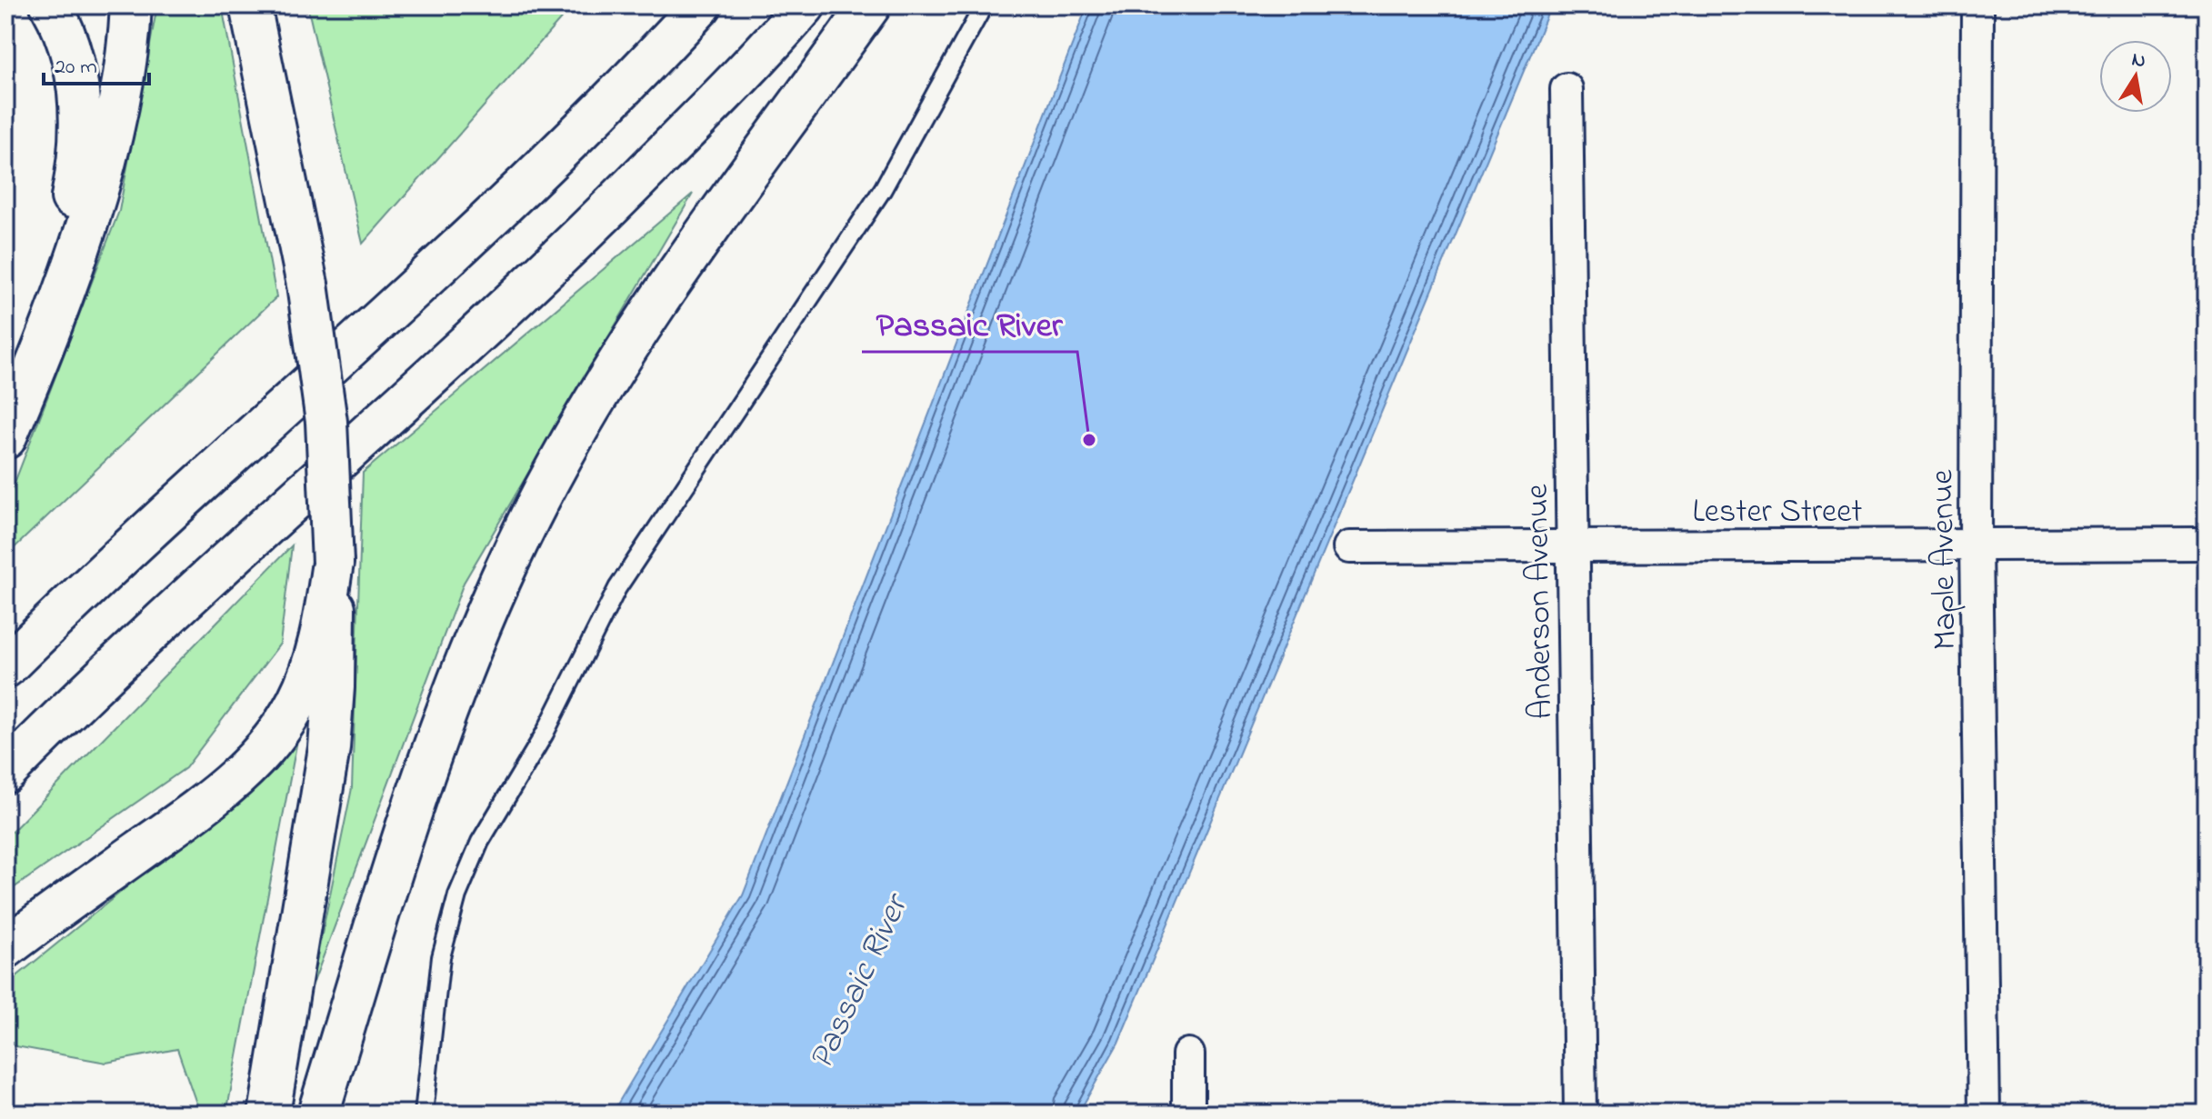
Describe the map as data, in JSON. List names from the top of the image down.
{
  "streets": {
    "street": ["Lester Street", "Maple Avenue", "Anderson Avenue"]
  },
  "crossings": [
    ["Lester Street", "Maple Avenue"],
    ["Lester Street", "Anderson Avenue"]
  ],
  "water": ["Passaic River"],
  "places": ["Passaic River"],
  "scale_bar": "20 m",
  "north": "top"
}
